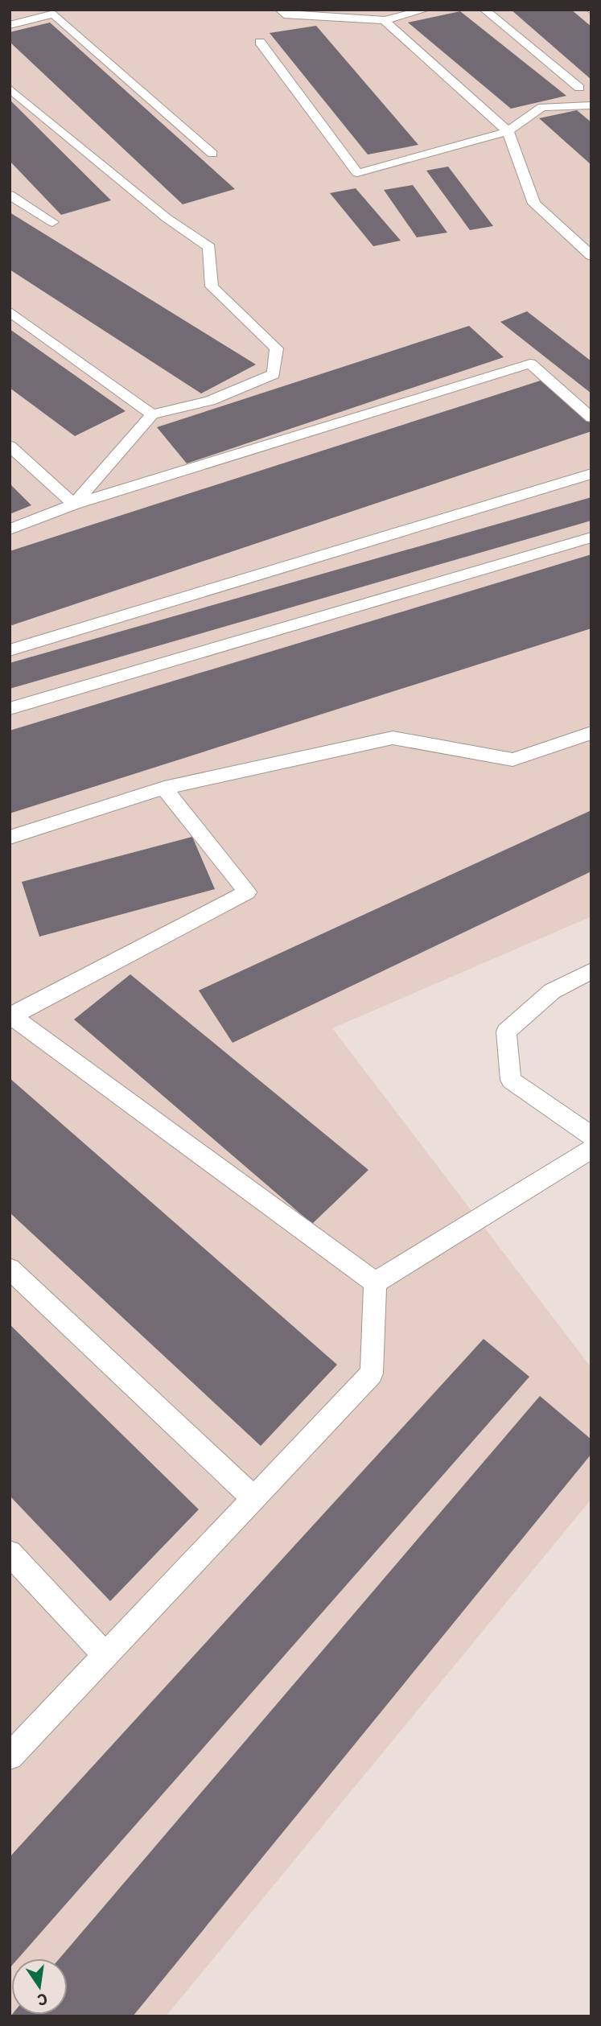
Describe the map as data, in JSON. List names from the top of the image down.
{
  "north": "bottom"
}
